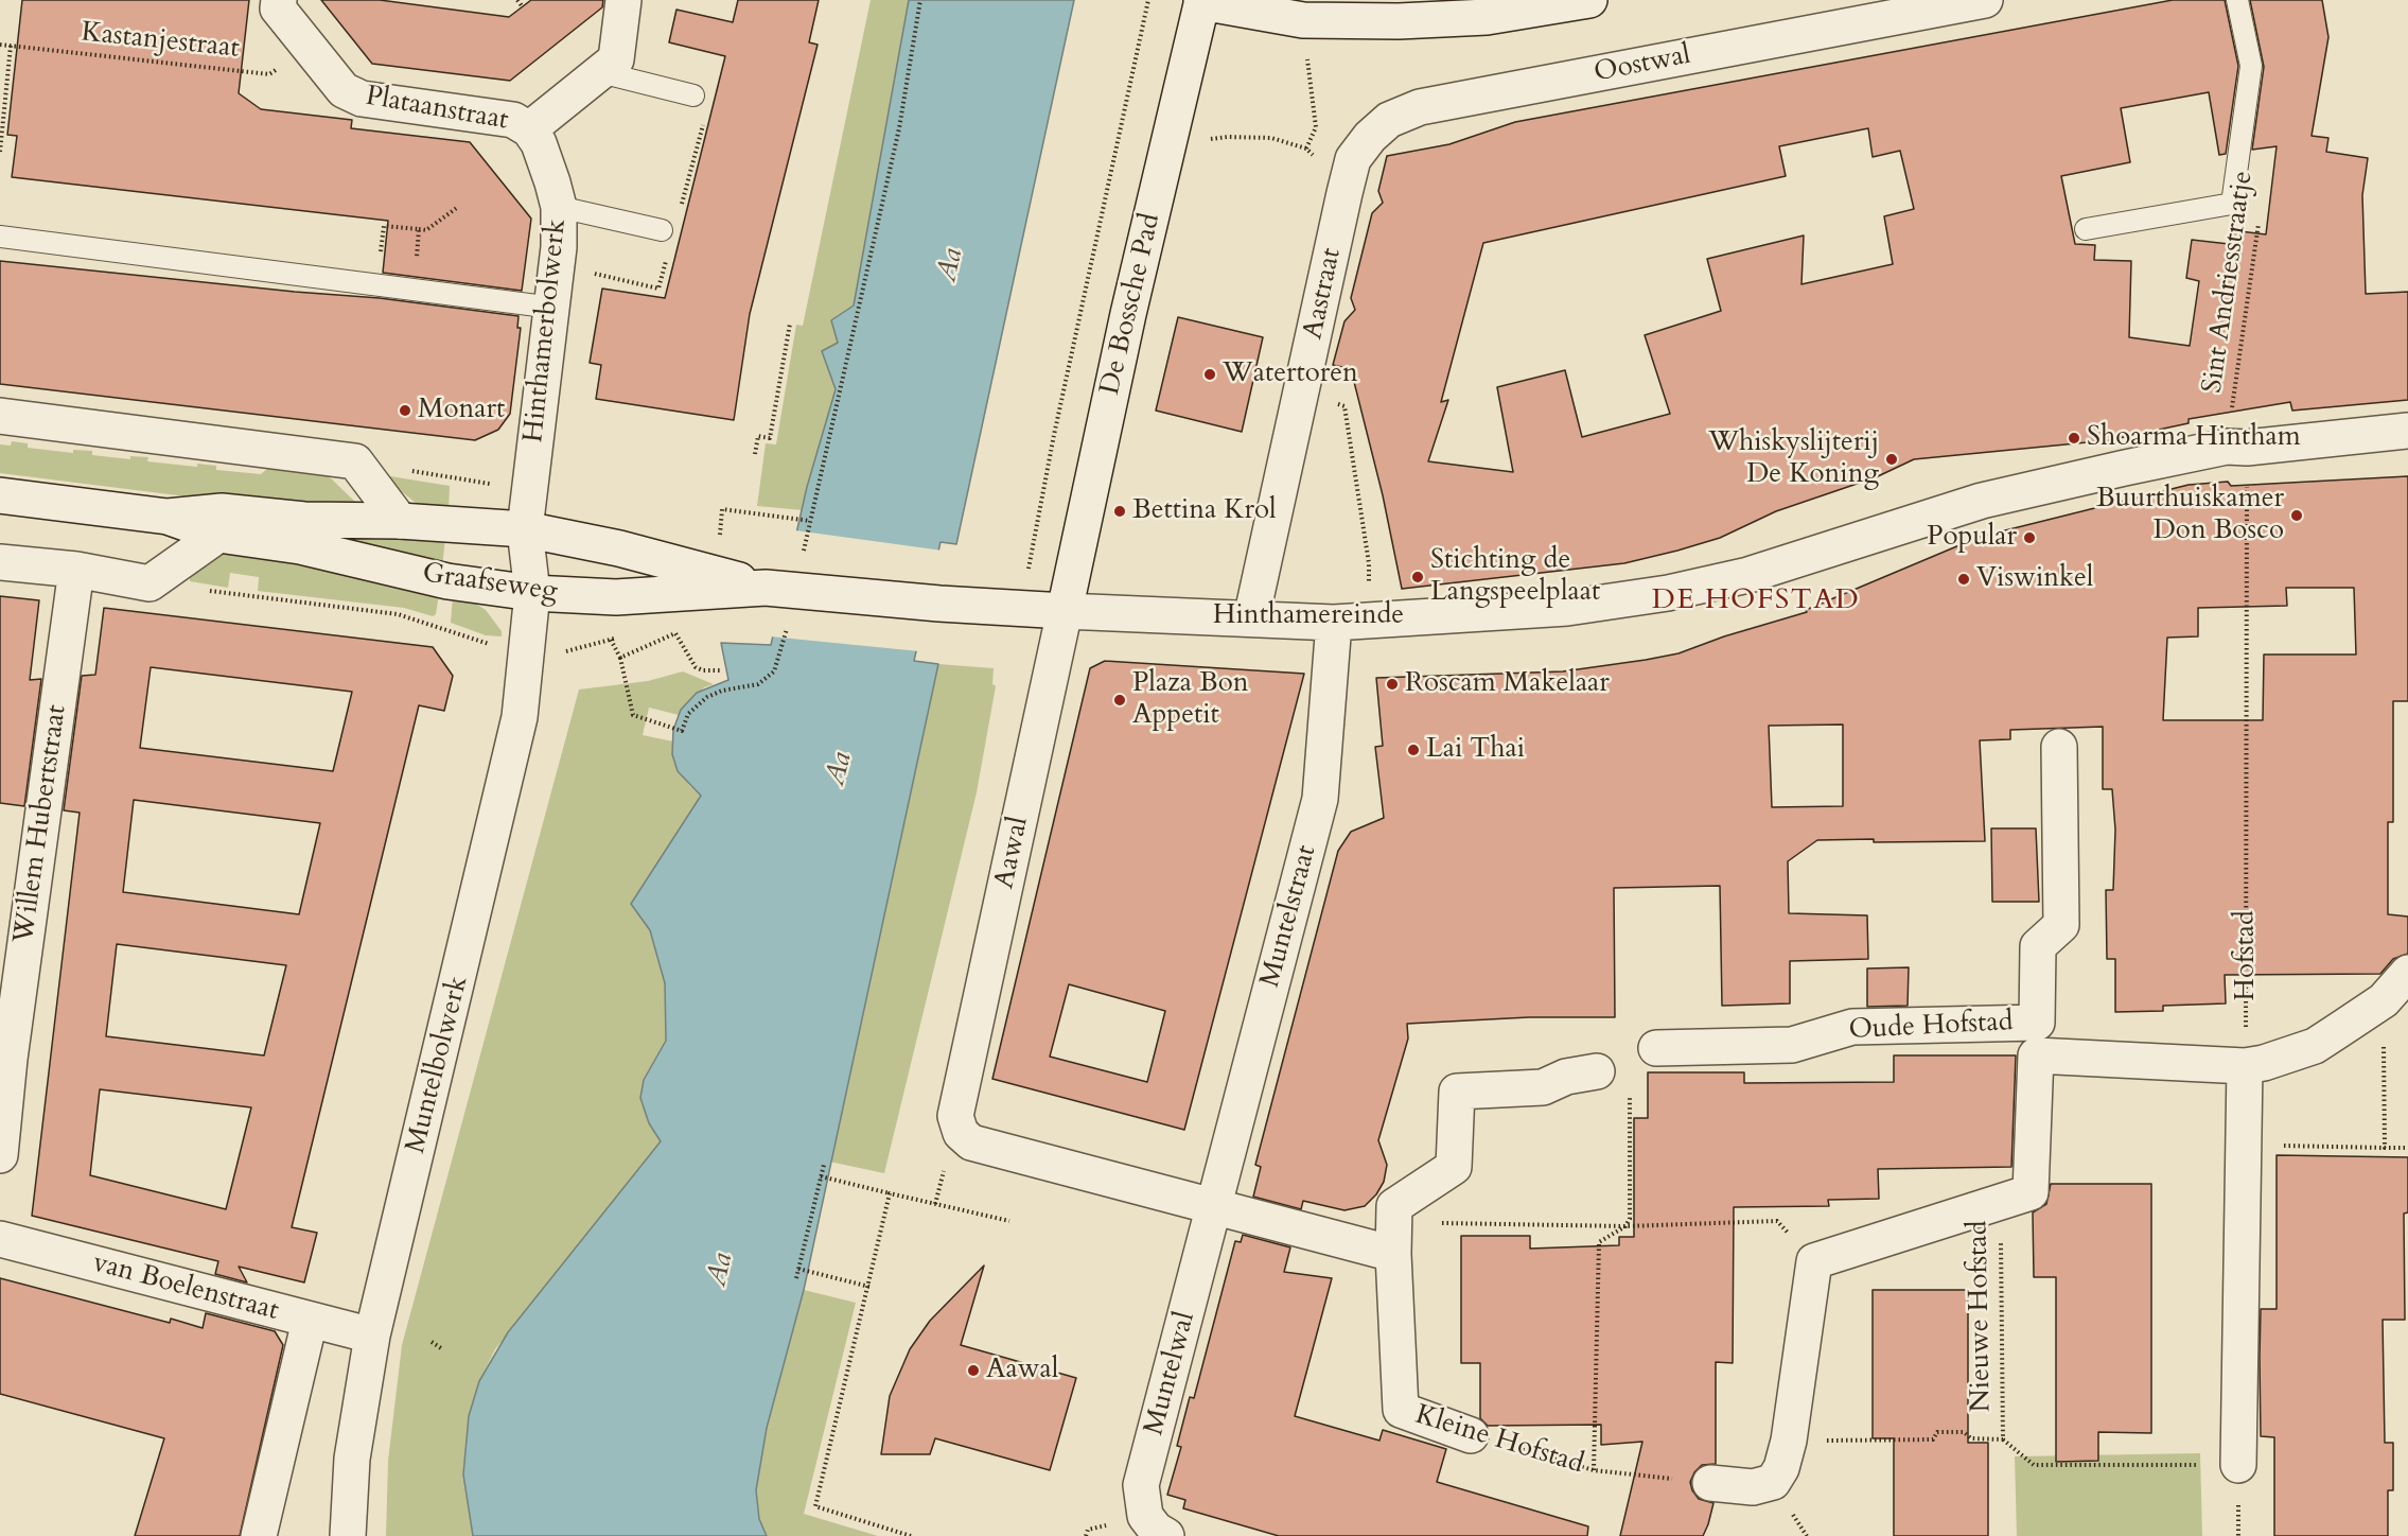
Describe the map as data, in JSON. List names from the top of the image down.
{
  "streets": {
    "street": [
      "Oostwal",
      "Plataanstraat",
      "Aastraat",
      "De Bossche Pad",
      "Hinthamerbolwerk",
      "Graafseweg",
      "Hinthamereinde",
      "Willem Hubertstraat",
      "Aawal",
      "Muntelstraat",
      "Oude Hofstad",
      "Muntelbolwerk",
      "van Boelenstraat",
      "Muntelwal",
      "Kleine Hofstad"
    ],
    "path": [
      "Kastanjestraat",
      "Sint Andriesstraatje",
      "Hofstad",
      "Nieuwe Hofstad"
    ]
  },
  "crossings": [
    ["Kastanjestraat", "Plataanstraat"],
    ["Oostwal", "Aastraat"],
    ["Plataanstraat", "Hinthamerbolwerk"],
    ["Sint Andriesstraatje", "Hinthamereinde"],
    ["Sint Andriesstraatje", "Hofstad"],
    ["Aastraat", "Hinthamereinde"],
    ["De Bossche Pad", "Graafseweg"],
    ["De Bossche Pad", "Hinthamereinde"],
    ["De Bossche Pad", "Aawal"],
    ["Hinthamerbolwerk", "Graafseweg"],
    ["Hinthamerbolwerk", "Muntelbolwerk"],
    ["Graafseweg", "Hinthamereinde"],
    ["Graafseweg", "Aawal"],
    ["Graafseweg", "Muntelbolwerk"],
    ["Hinthamereinde", "Aawal"],
    ["Hinthamereinde", "Muntelstraat"],
    ["Hinthamereinde", "Hofstad"],
    ["Aawal", "Muntelstraat"],
    ["Aawal", "Muntelwal"],
    ["Muntelstraat", "Muntelwal"],
    ["Muntelbolwerk", "van Boelenstraat"]
  ],
  "districts": ["DE HOFSTAD"],
  "water": ["Aa"],
  "places": [
    "Watertoren",
    "Monart",
    "Shoarma Hintham",
    "Whiskyslijterij De Koning",
    "Bettina Krol",
    "Buurthuiskamer Don Bosco",
    "Popular",
    "Stichting de Langspeelplaat",
    "Viswinkel",
    "Roscam Makelaar",
    "Plaza Bon Appetit",
    "Lai Thai",
    "Aawal"
  ]
}
